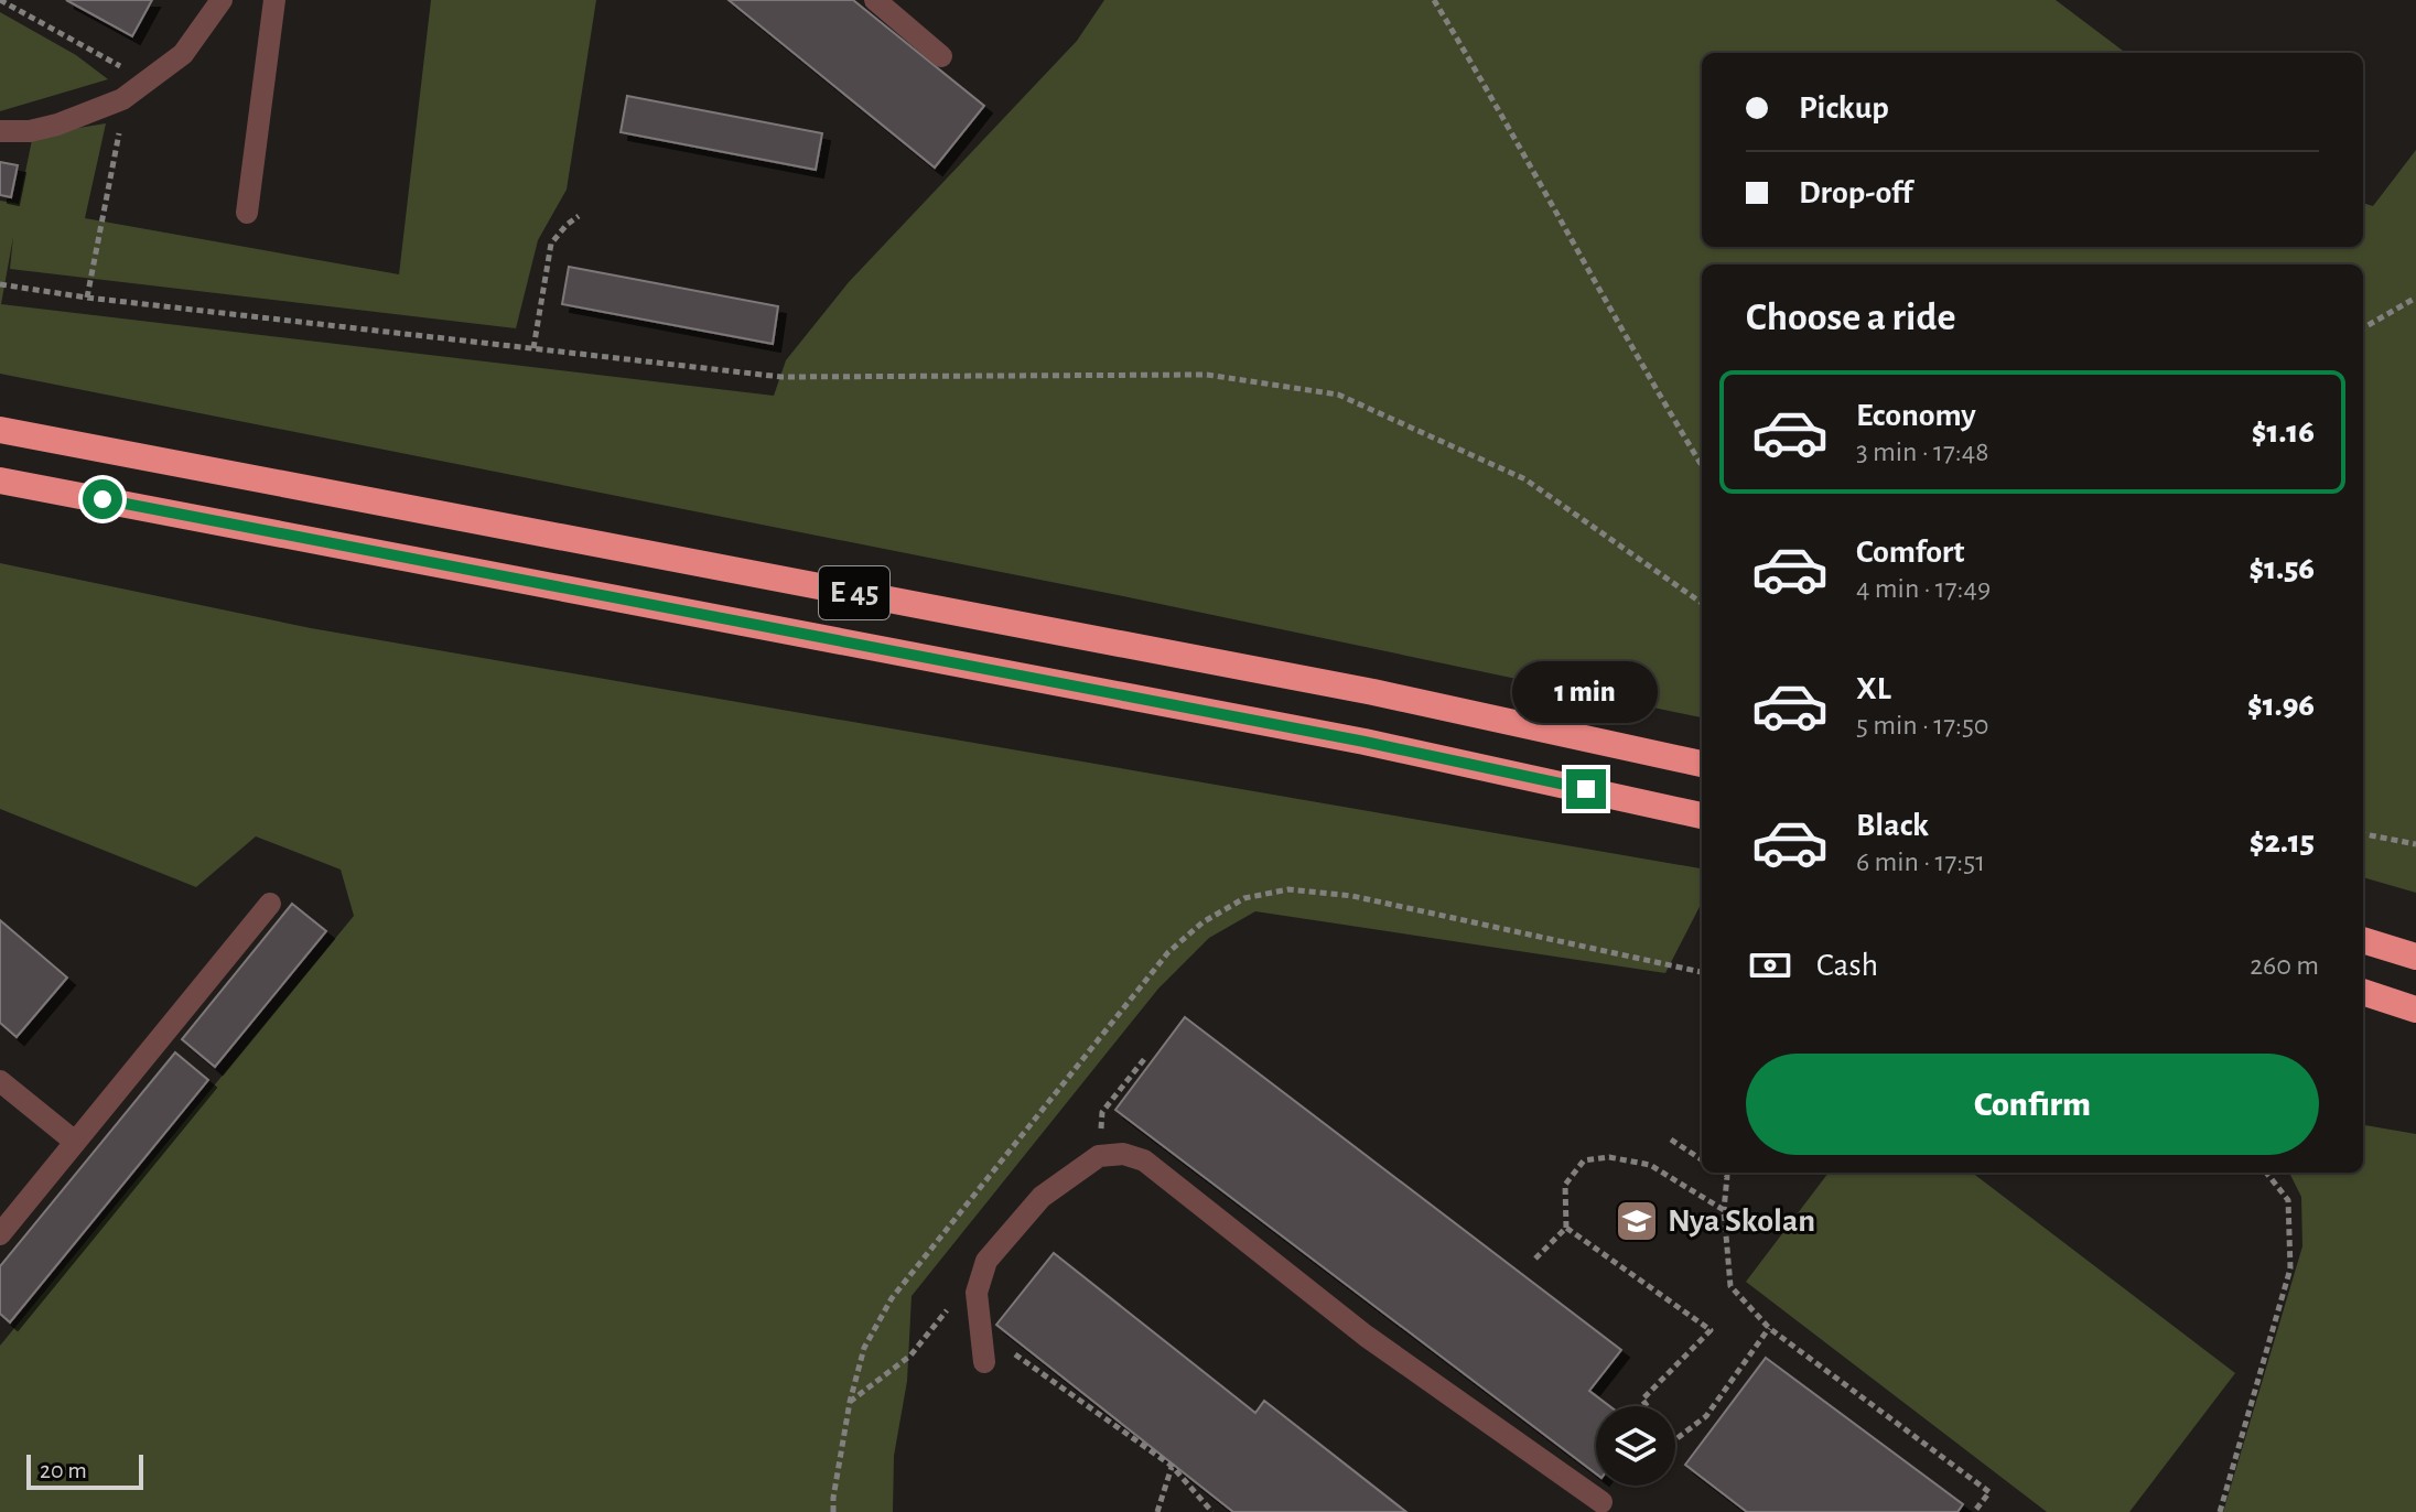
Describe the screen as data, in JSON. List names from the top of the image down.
{
  "streets": {
    "highway": ["E 45"]
  },
  "places": {
    "school or university": ["Nya Skolan"]
  },
  "scale_bar": "20 m",
  "page": {
    "banner": ["Pickup", "Drop-off"],
    "heading": "Choose a ride",
    "list": [
      {
        "name": "Economy",
        "note": "3 min · 17:48",
        "value": "$1.16"
      },
      {
        "name": "Comfort",
        "note": "4 min · 17:49",
        "value": "$1.56"
      },
      {
        "name": "XL",
        "note": "5 min · 17:50",
        "value": "$1.96"
      },
      {
        "name": "Black",
        "note": "6 min · 17:51",
        "value": "$2.15"
      }
    ],
    "bubble": "1 min",
    "pay": ["Cash", "260 m"],
    "buttons": "Confirm",
    "scale": "20 m"
  }
}
